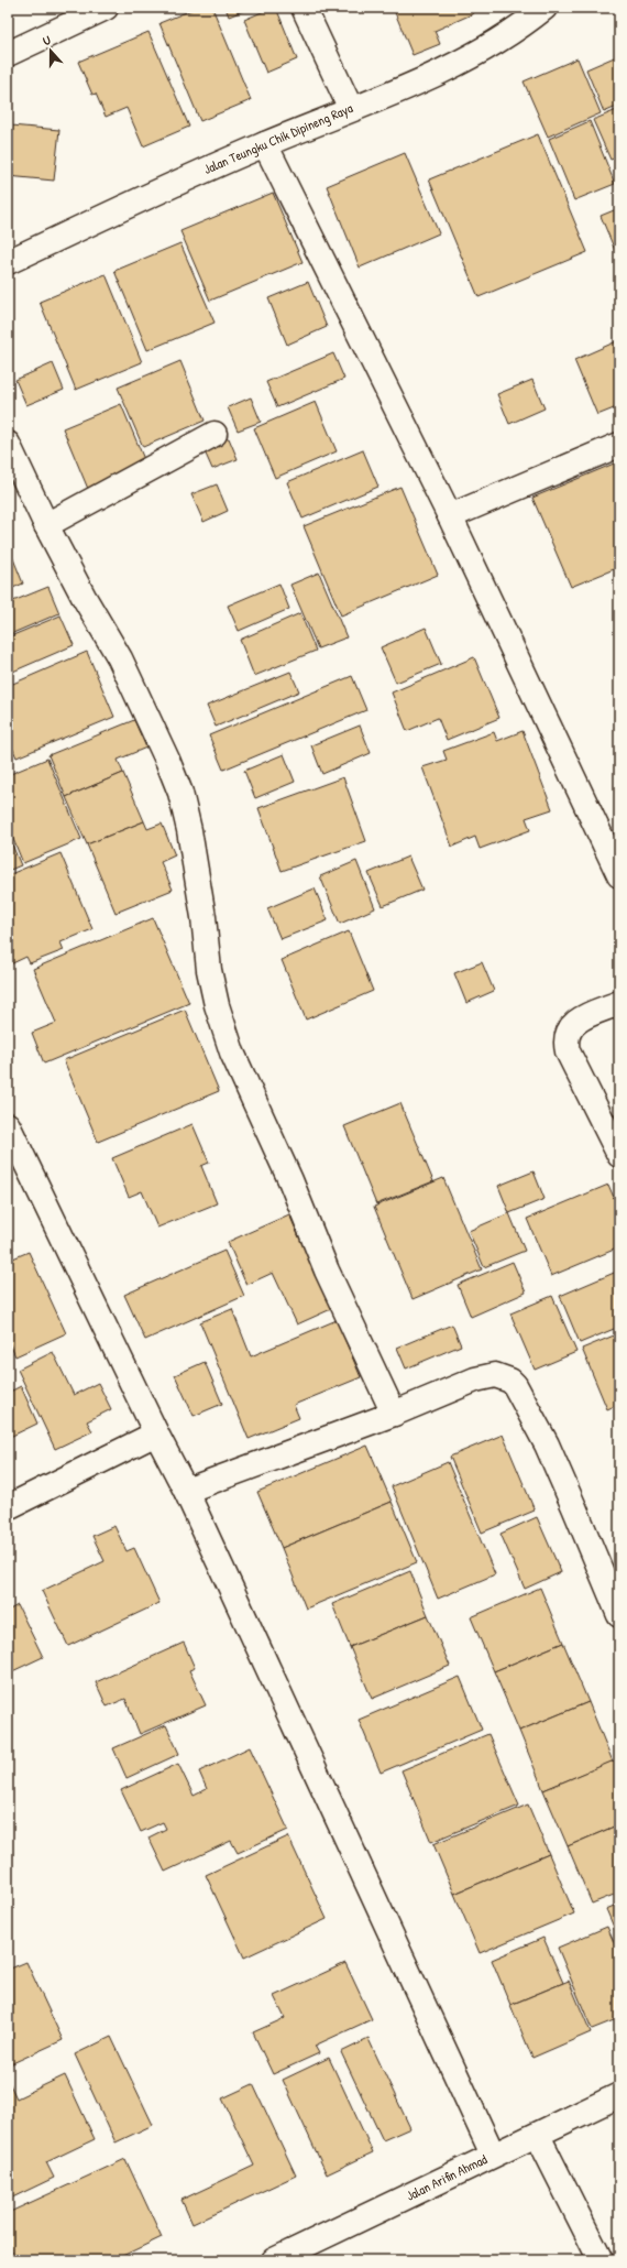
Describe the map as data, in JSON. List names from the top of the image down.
{
  "streets": {
    "street": ["Jalan Teungku Chik Dipineng Raya", "Jalan Arifin Ahmad"]
  },
  "north": "top"
}
